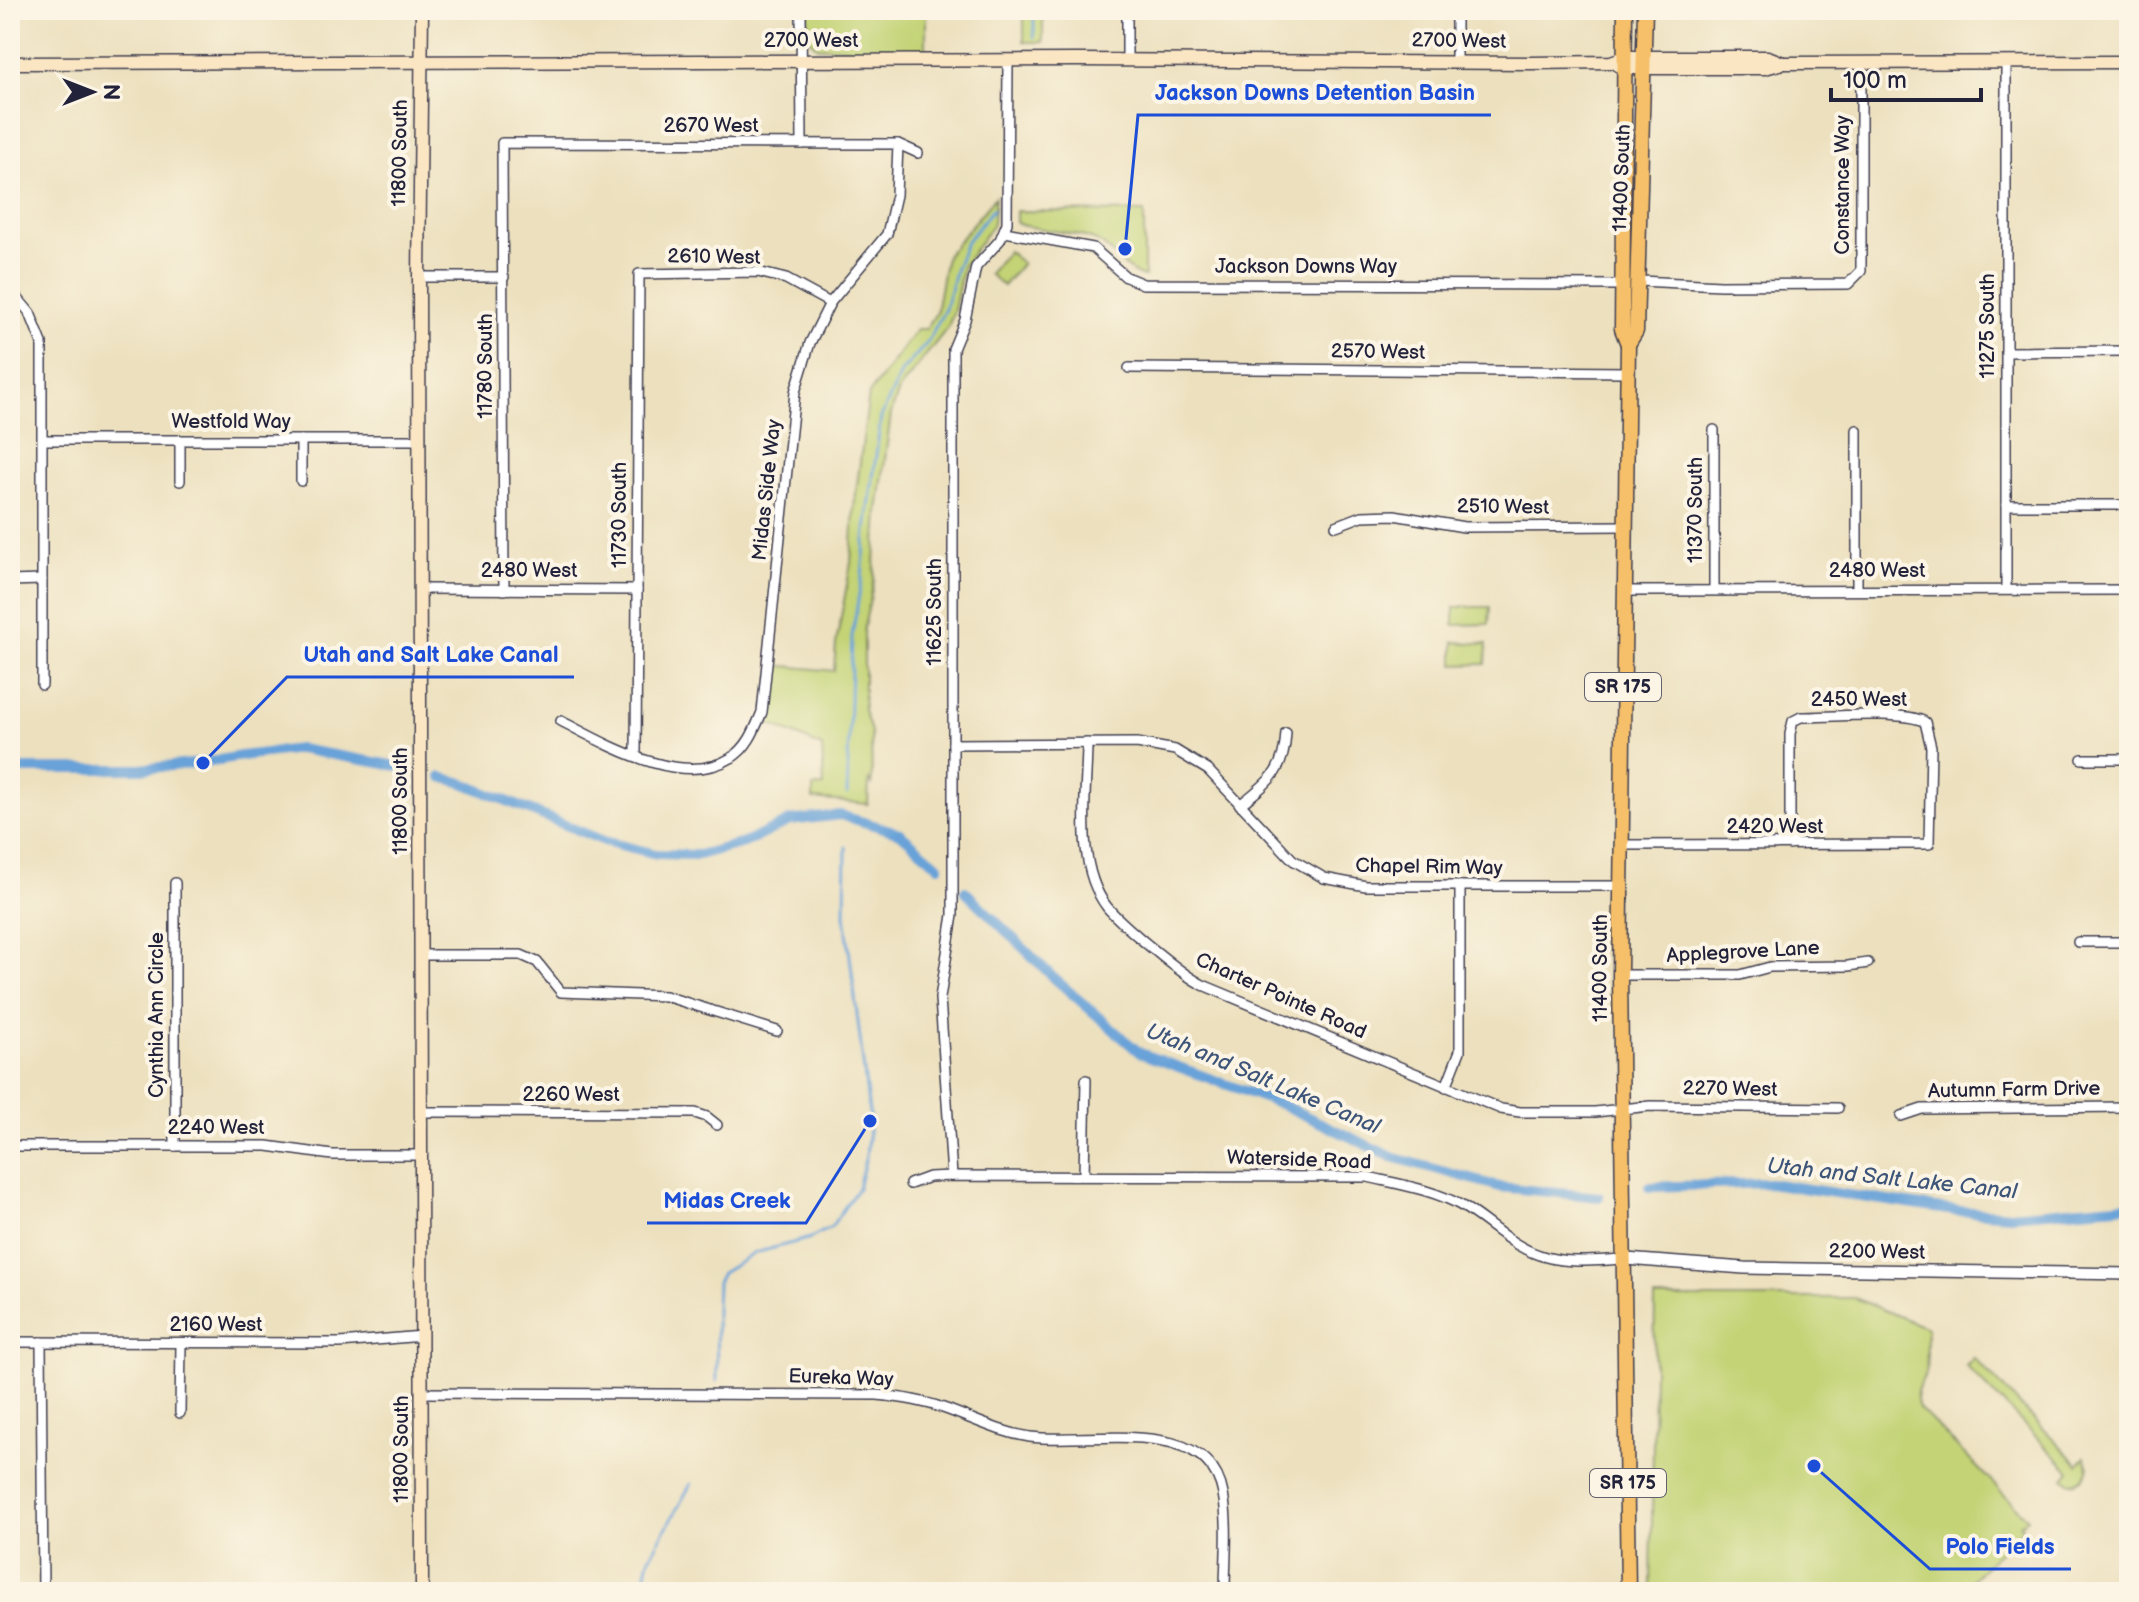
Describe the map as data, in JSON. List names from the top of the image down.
{
  "streets": {
    "main road": [
      "2700 West",
      "11800 South",
      "11400 South",
      "SR 175"
    ],
    "street": [
      "2670 West",
      "Constance Way",
      "2610 West",
      "Jackson Downs Way",
      "11275 South",
      "2570 West",
      "11780 South",
      "Westfold Way",
      "Midas Side Way",
      "2510 West",
      "11370 South",
      "11730 South",
      "2480 West",
      "11625 South",
      "2450 West",
      "2420 West",
      "Chapel Rim Way",
      "Applegrove Lane",
      "Charter Pointe Road",
      "Cynthia Ann Circle",
      "2270 West",
      "Autumn Farm Drive",
      "2260 West",
      "2240 West",
      "Waterside Road",
      "2200 West",
      "2160 West",
      "Eureka Way"
    ]
  },
  "crossings": [
    ["2700 West", "11800 South"],
    ["2700 West", "11400 South"],
    ["2700 West", "Constance Way"],
    ["2700 West", "11275 South"],
    ["2670 West", "11780 South"],
    ["2670 West", "Midas Side Way"],
    ["11800 South", "Westfold Way"],
    ["11800 South", "2480 West"],
    ["11800 South", "2260 West"],
    ["11800 South", "2240 West"],
    ["11800 South", "2160 West"],
    ["11800 South", "Eureka Way"],
    ["11400 South", "Constance Way"],
    ["11400 South", "Jackson Downs Way"],
    ["11400 South", "2570 West"],
    ["11400 South", "2510 West"],
    ["11400 South", "2480 West"],
    ["11400 South", "2420 West"],
    ["11400 South", "Chapel Rim Way"],
    ["11400 South", "Applegrove Lane"],
    ["11400 South", "Charter Pointe Road"],
    ["11400 South", "2270 West"],
    ["11400 South", "Waterside Road"],
    ["11400 South", "2200 West"],
    ["2610 West", "Midas Side Way"],
    ["2610 West", "11730 South"],
    ["Jackson Downs Way", "11625 South"],
    ["11275 South", "2480 West"],
    ["11780 South", "2480 West"],
    ["Midas Side Way", "11730 South"],
    ["11370 South", "2480 West"],
    ["11730 South", "2480 West"],
    ["11625 South", "Chapel Rim Way"],
    ["11625 South", "Waterside Road"],
    ["2450 West", "2420 West"],
    ["Chapel Rim Way", "Charter Pointe Road"],
    ["Charter Pointe Road", "2270 West"],
    ["Cynthia Ann Circle", "2240 West"],
    ["Waterside Road", "2200 West"]
  ],
  "water": ["Utah and Salt Lake Canal"],
  "places": [
    "Jackson Downs Detention Basin",
    "Utah and Salt Lake Canal",
    "Midas Creek",
    "Polo Fields"
  ],
  "scale_bar": "100 m",
  "north": "right"
}
